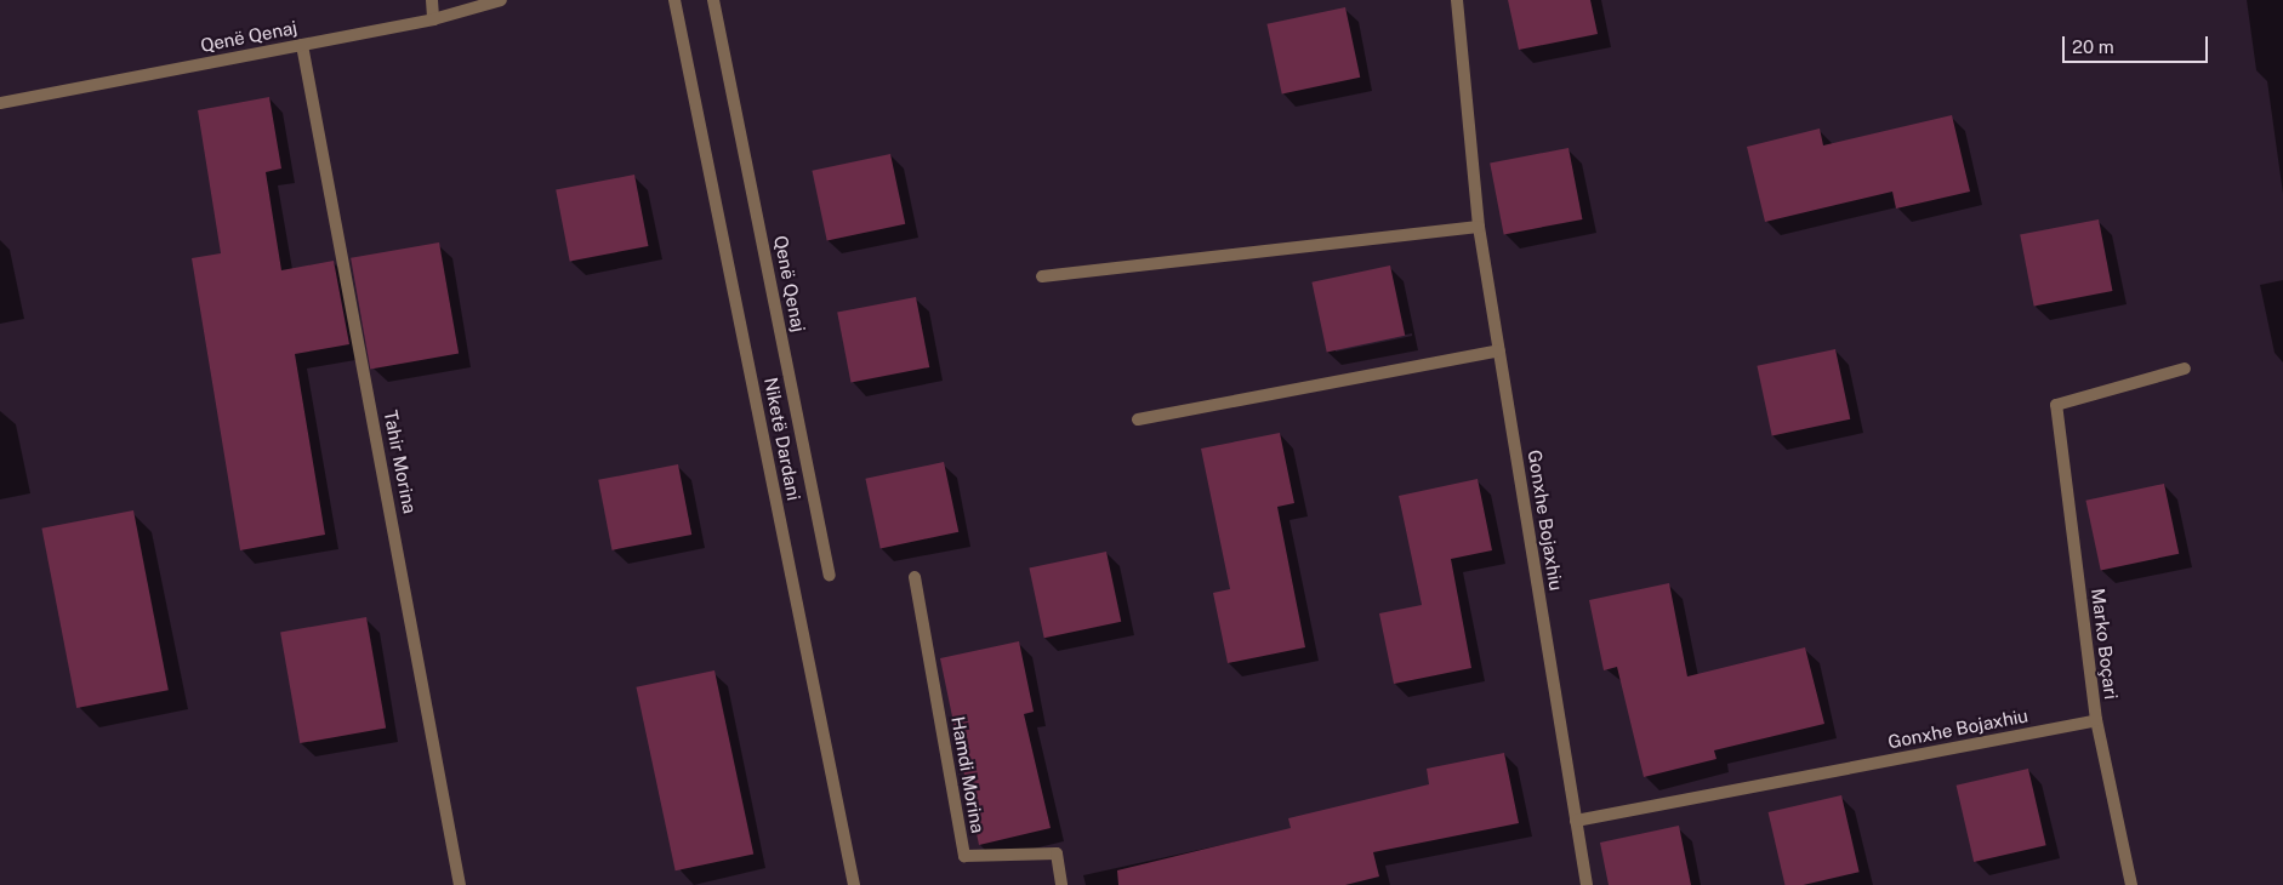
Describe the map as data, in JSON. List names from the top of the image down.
{
  "streets": {
    "street": [
      "Qenë Qenaj",
      "Niketë Dardani",
      "Tahir Morina",
      "Gonxhe Bojaxhiu",
      "Marko Boçari",
      "Hamdi Morina"
    ]
  },
  "crossings": [
    ["Qenë Qenaj", "Tahir Morina"],
    ["Gonxhe Bojaxhiu", "Marko Boçari"]
  ],
  "scale_bar": "20 m"
}
